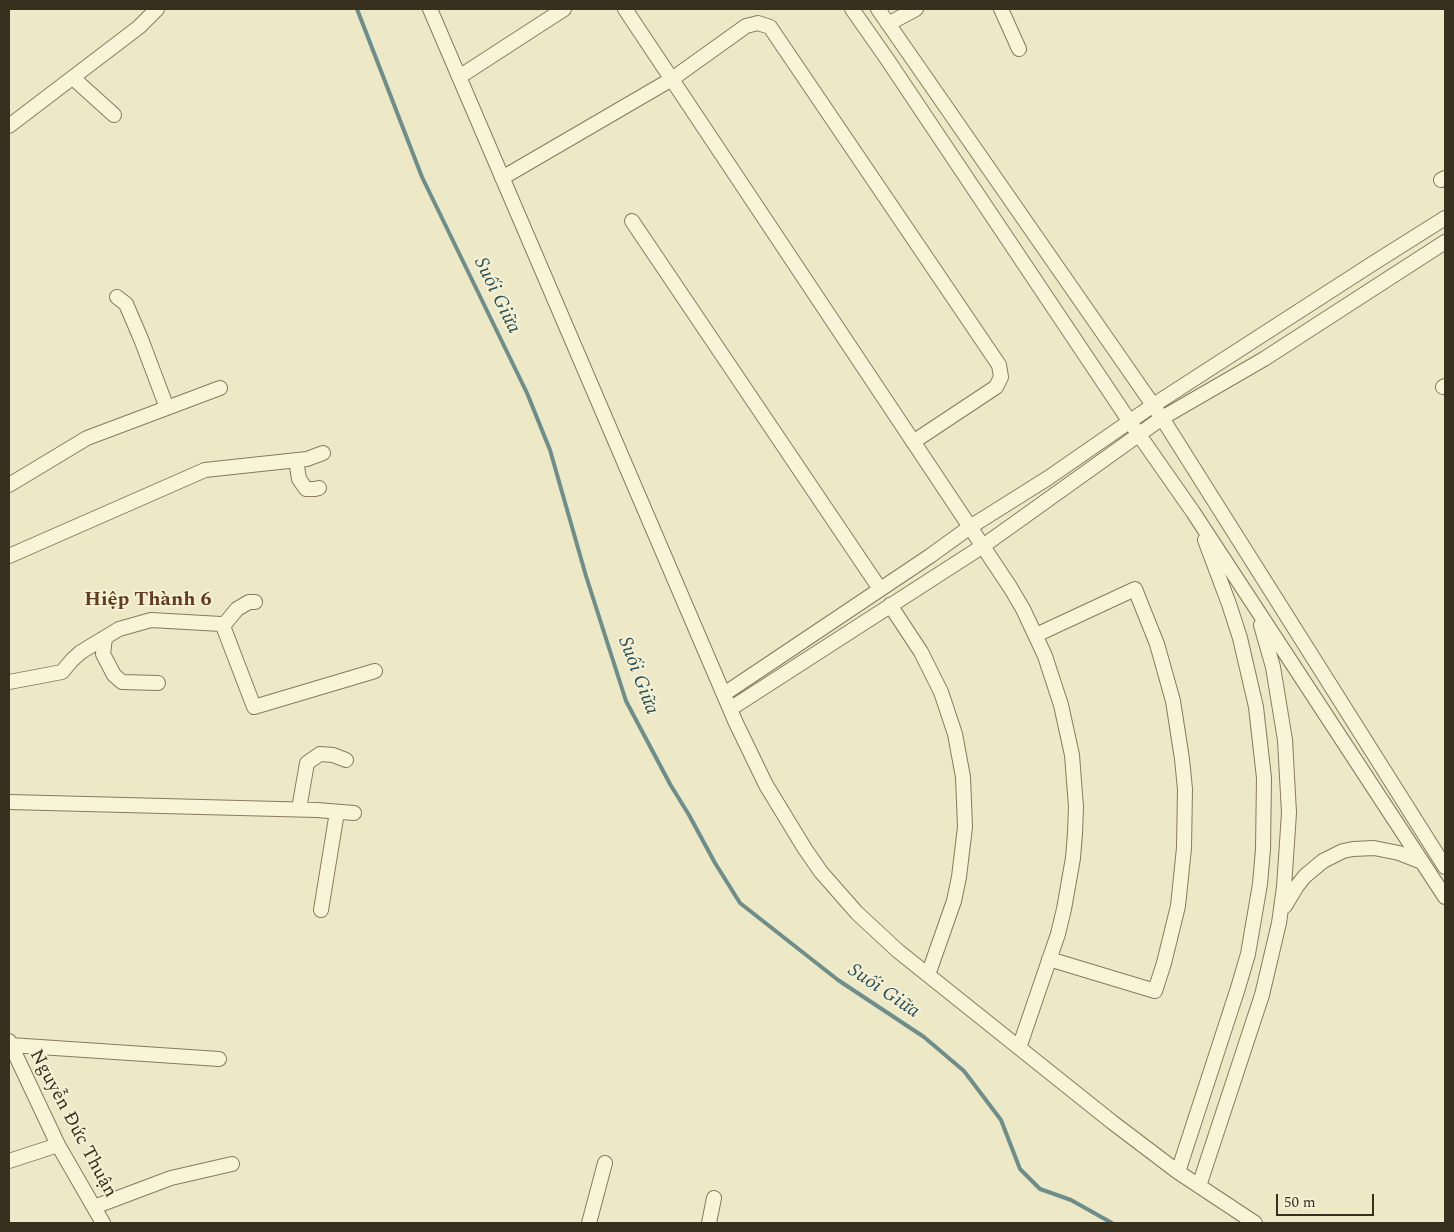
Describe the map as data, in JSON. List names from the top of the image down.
{
  "streets": {
    "street": ["Nguyễn Đức Thuận"]
  },
  "districts": ["Hiệp Thành 6"],
  "water": ["Suối Giữa"],
  "scale_bar": "50 m"
}
